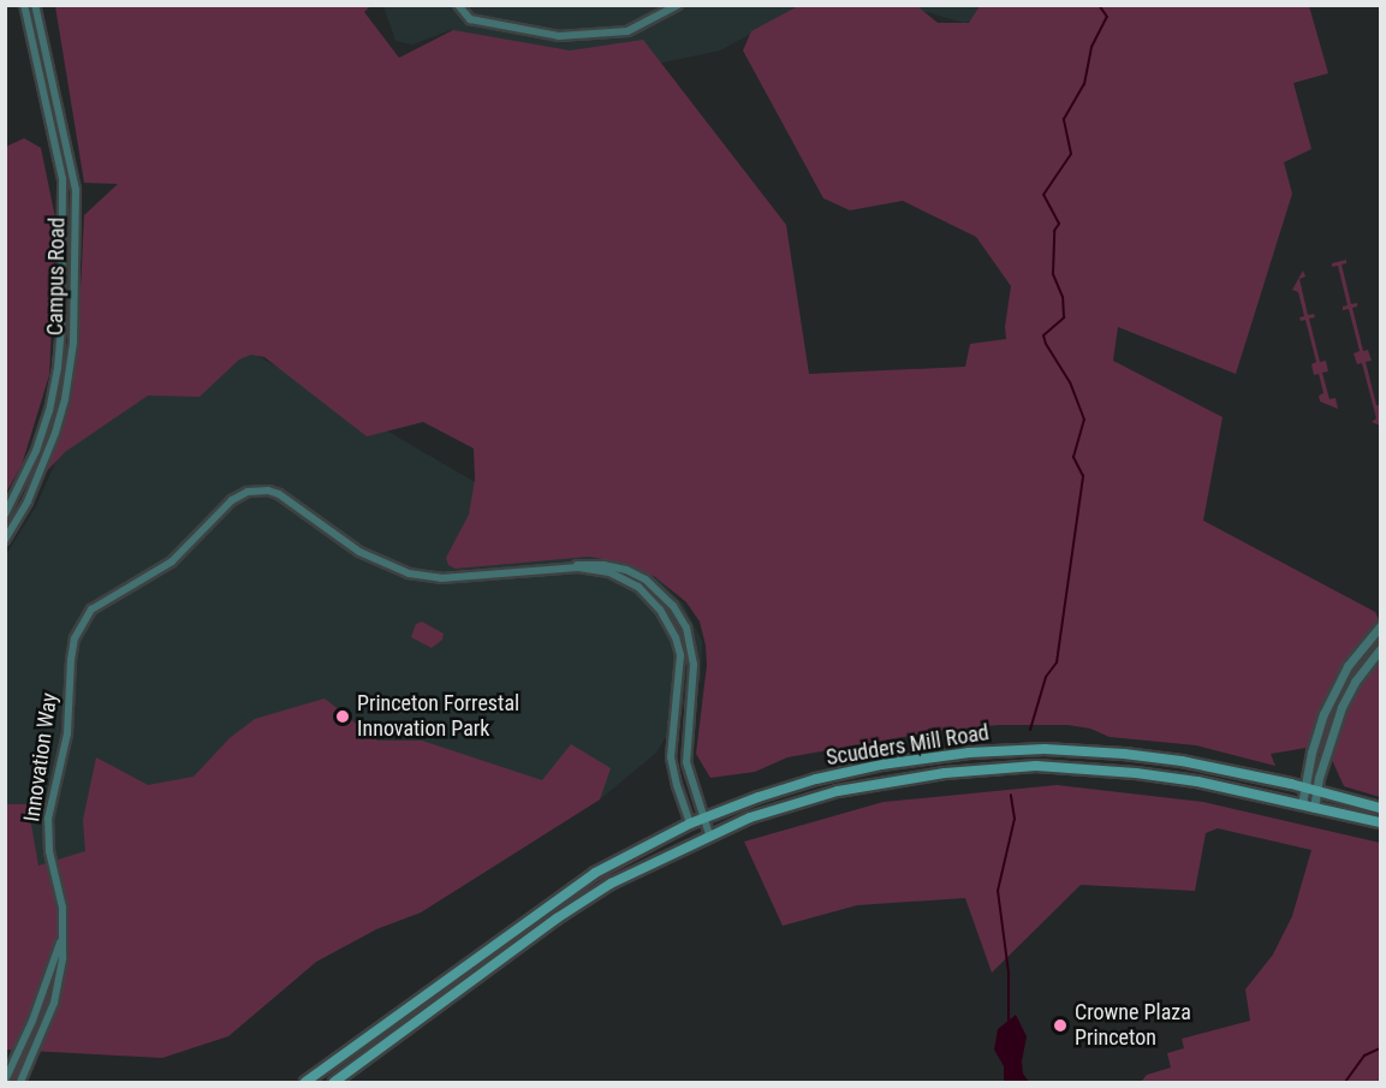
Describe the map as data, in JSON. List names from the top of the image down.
{
  "streets": {
    "main road": ["Scudders Mill Road"],
    "street": ["Campus Road", "Innovation Way"]
  },
  "crossings": [
    ["Scudders Mill Road", "Innovation Way"]
  ],
  "places": ["Princeton Forrestal Innovation Park", "Crowne Plaza Princeton"]
}
